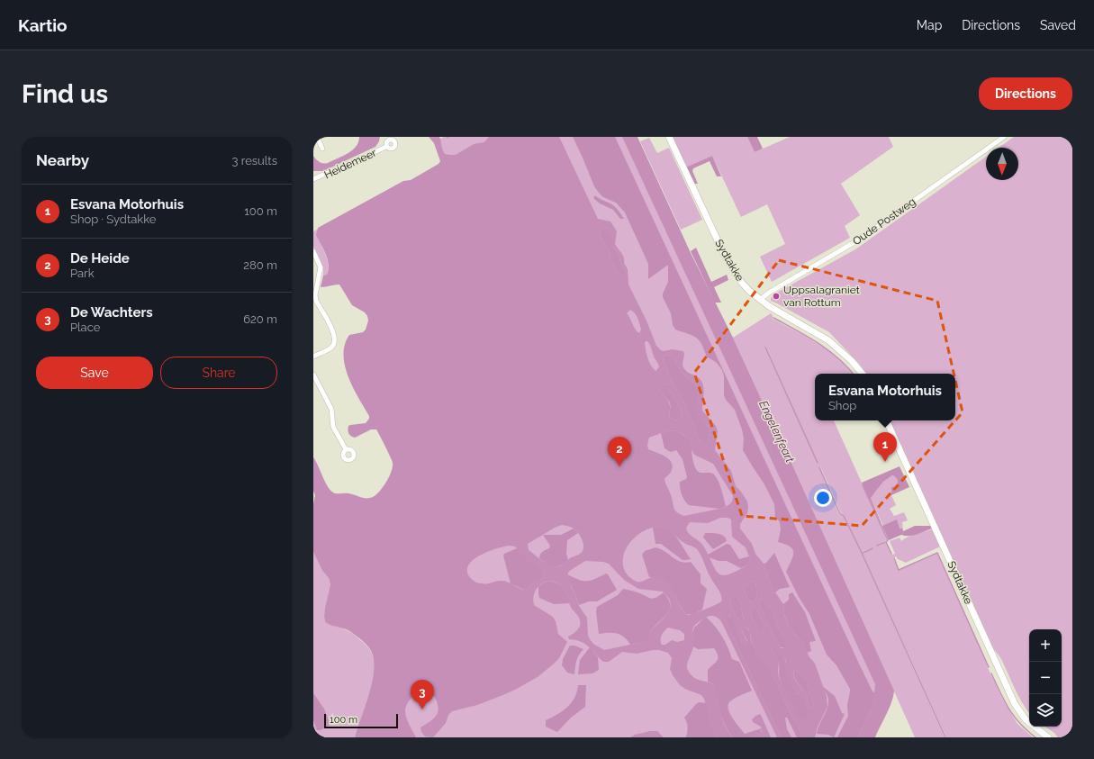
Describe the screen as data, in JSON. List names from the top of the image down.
{
  "streets": {
    "street": ["Heidemeer", "Oude Postweg", "Sydtakke"]
  },
  "crossings": [
    ["Oude Postweg", "Sydtakke"]
  ],
  "water": ["Engelenfeart"],
  "places": ["Uppsalagraniet van Rottum"],
  "scale_bar": "100 m",
  "north": "bottom",
  "page": {
    "header": "Kartio",
    "nav": ["Map", "Directions", "Saved"],
    "buttons": [
      "Directions",
      ["Save", "Share"]
    ],
    "title": "Find us",
    "heading": ["Nearby", "3 results"],
    "list": [
      {
        "mark": "1",
        "name": "Esvana Motorhuis",
        "note": "Shop · Sydtakke",
        "value": "100 m"
      },
      {
        "mark": "2",
        "name": "De Heide",
        "note": "Park",
        "value": "280 m"
      },
      {
        "mark": "3",
        "name": "De Wachters",
        "note": "Place",
        "value": "620 m"
      }
    ],
    "popup": ["Esvana Motorhuis", "Shop"],
    "pins": ["1", "2", "3"],
    "map_buttons": ["+", "−"],
    "scale": "100 m"
  }
}
